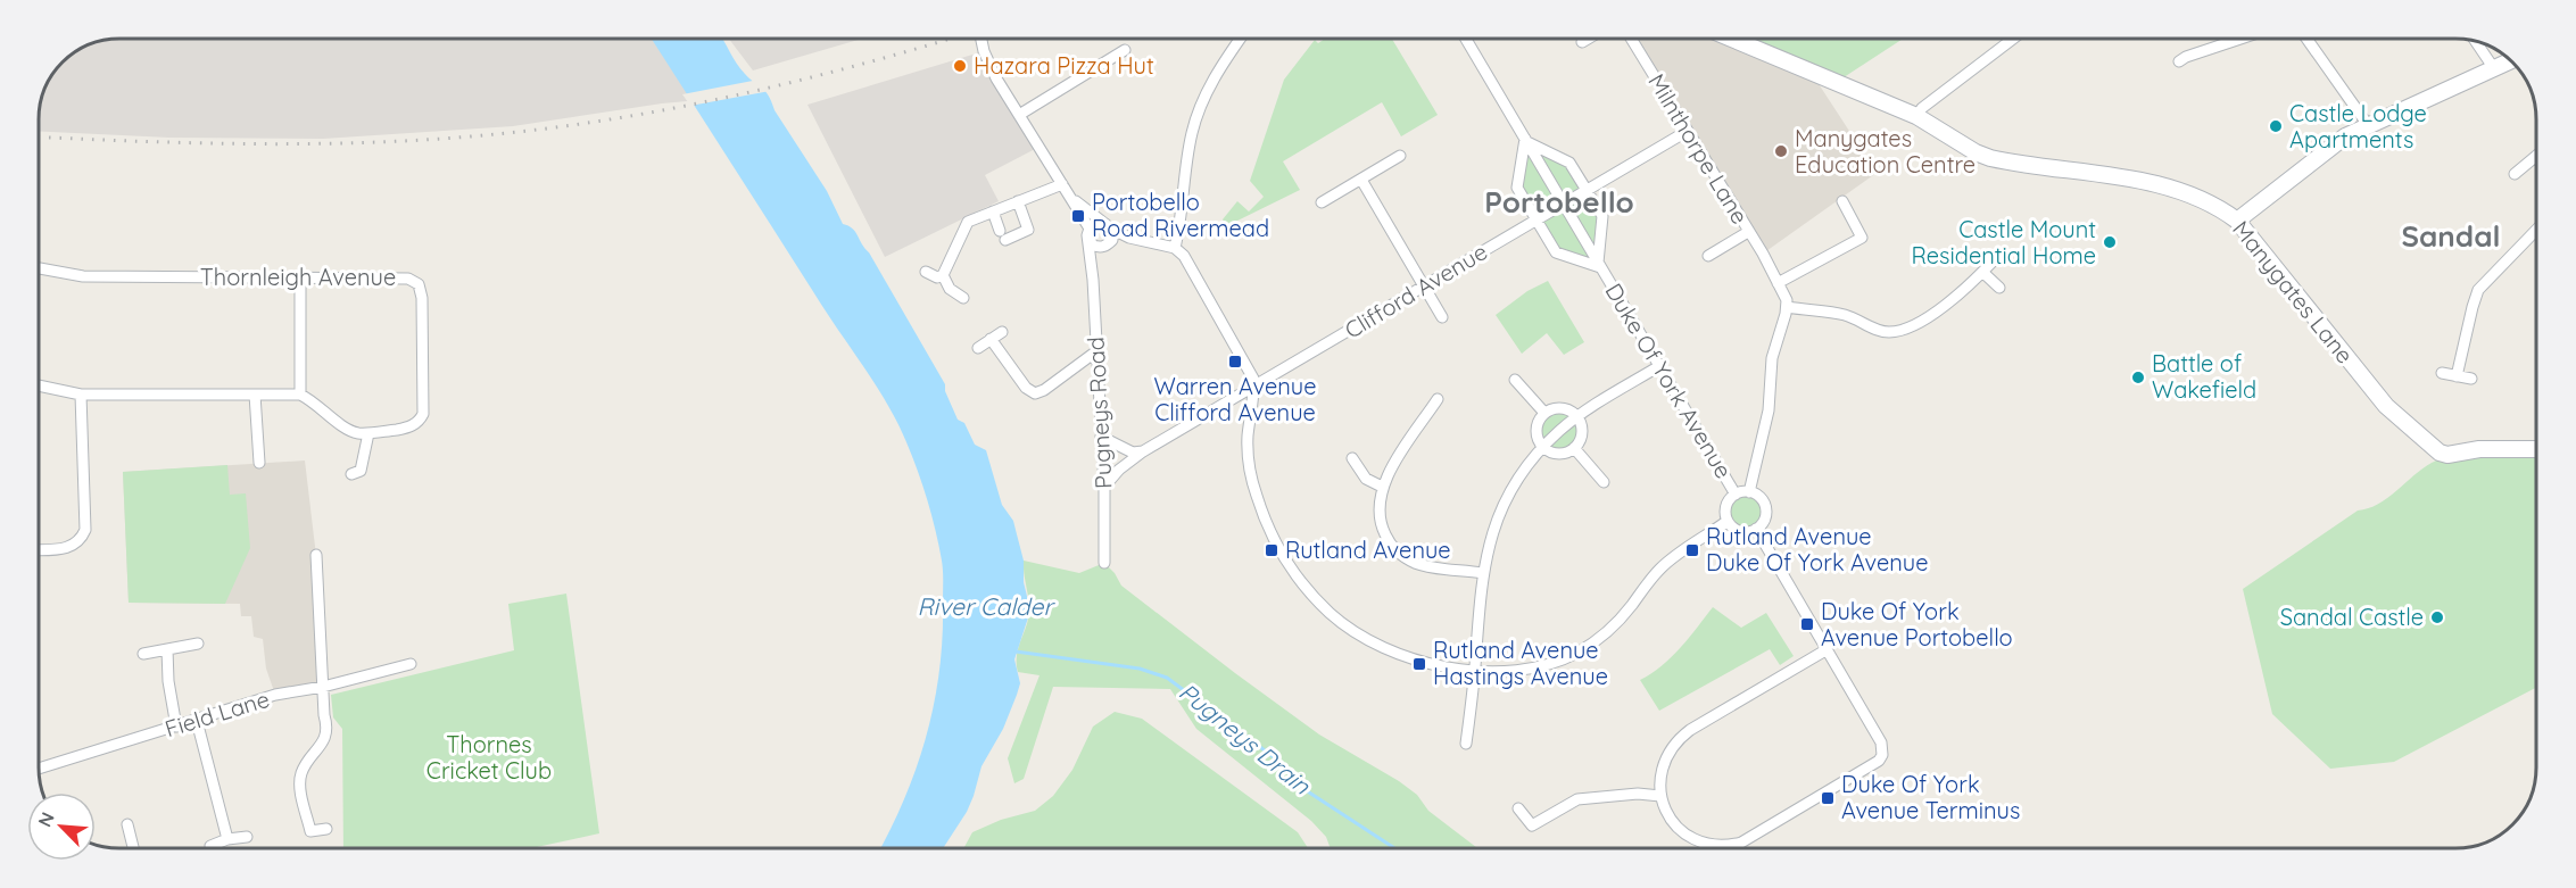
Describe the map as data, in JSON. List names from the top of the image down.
{
  "streets": {
    "street": [
      "Milnthorpe Lane",
      "Thornleigh Avenue",
      "Clifford Avenue",
      "Manygates Lane",
      "Duke Of York Avenue",
      "Pugneys Road",
      "Field Lane"
    ]
  },
  "crossings": [
    ["Milnthorpe Lane", "Clifford Avenue"],
    ["Clifford Avenue", "Duke Of York Avenue"],
    ["Clifford Avenue", "Pugneys Road"]
  ],
  "districts": ["Portobello", "Sandal"],
  "water": ["River Calder", "Pugneys Drain"],
  "parks": ["Thornes Cricket Club"],
  "places": {
    "other": [
      "Hazara Pizza Hut",
      "Castle Lodge Apartments",
      "Manygates Education Centre",
      "Castle Mount Residential Home",
      "Battle of Wakefield",
      "Sandal Castle"
    ],
    "transit": [
      "Portobello Road Rivermead",
      "Warren Avenue Clifford Avenue",
      "Rutland Avenue",
      "Rutland Avenue Duke Of York Avenue",
      "Duke Of York Avenue Portobello",
      "Rutland Avenue Hastings Avenue",
      "Duke Of York Avenue Terminus"
    ]
  },
  "north": "top left"
}
